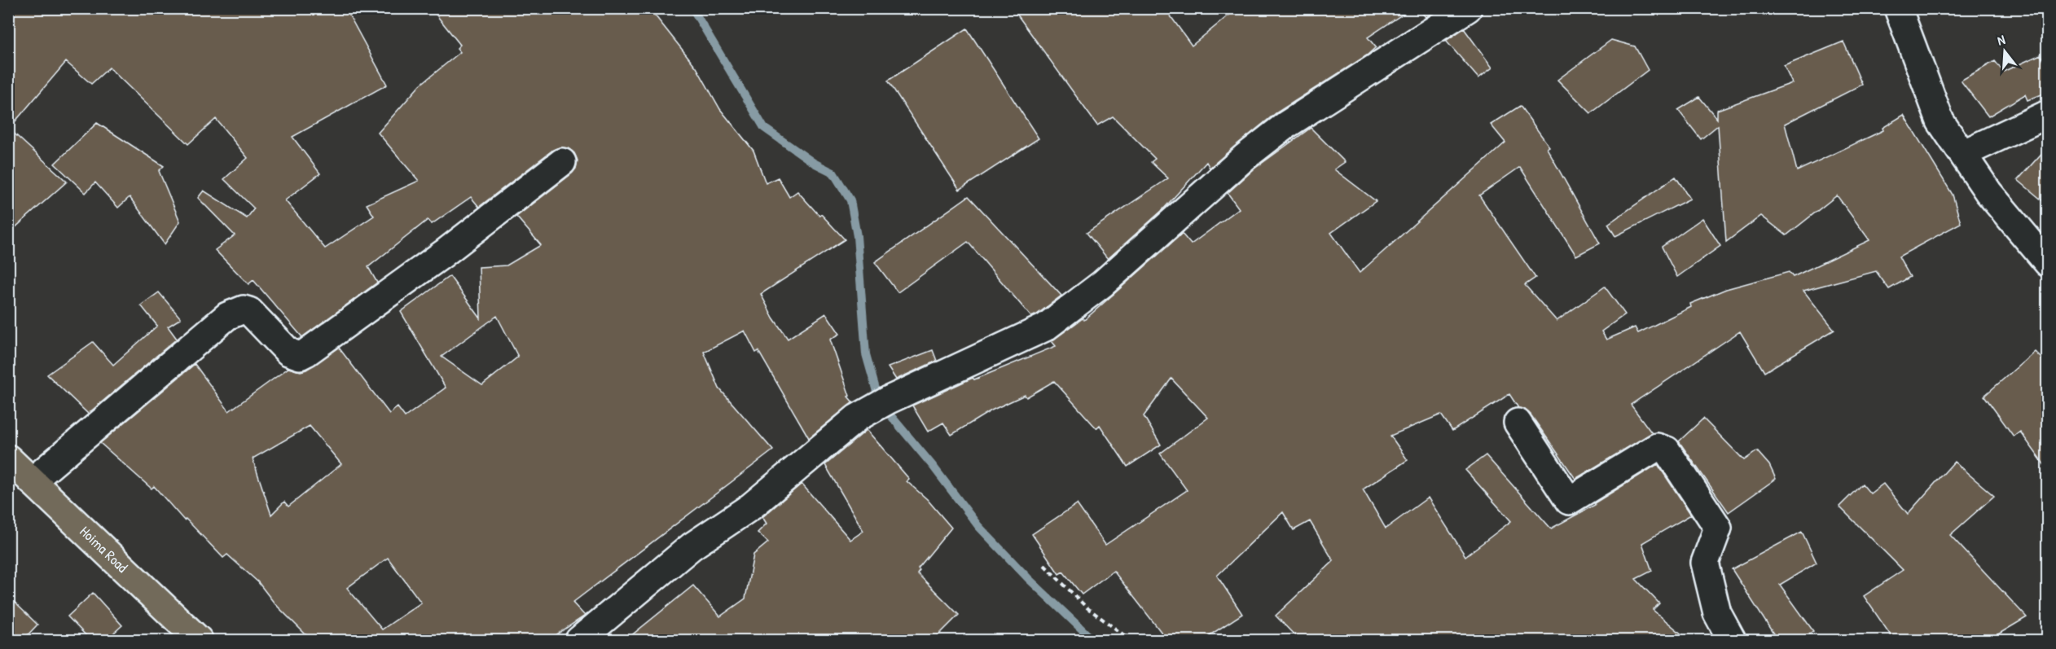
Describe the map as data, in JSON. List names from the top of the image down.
{
  "streets": {
    "main road": ["Hoima Road"]
  },
  "north": "top"
}
